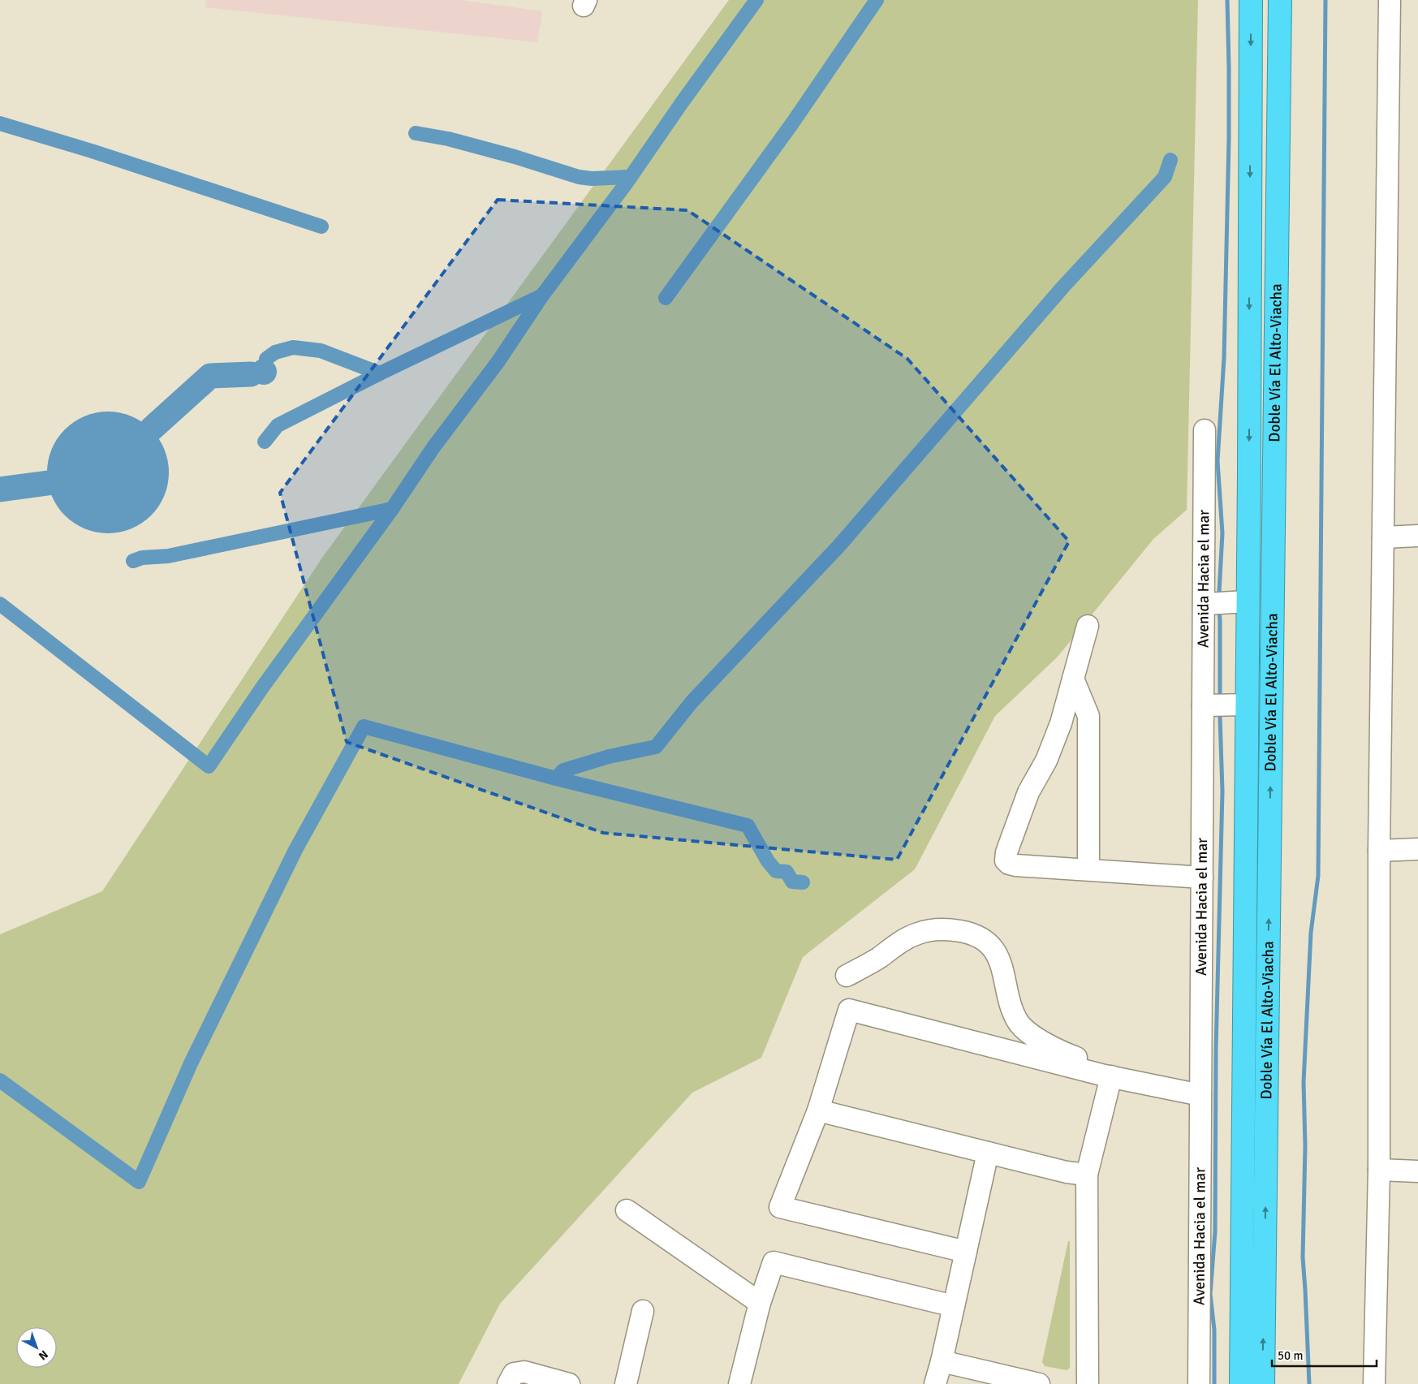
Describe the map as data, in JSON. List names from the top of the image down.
{
  "streets": {
    "highway": ["Doble Vía El Alto-Viacha"],
    "street": ["Avenida Hacia el mar"]
  },
  "scale_bar": "50 m",
  "north": "bottom right"
}
